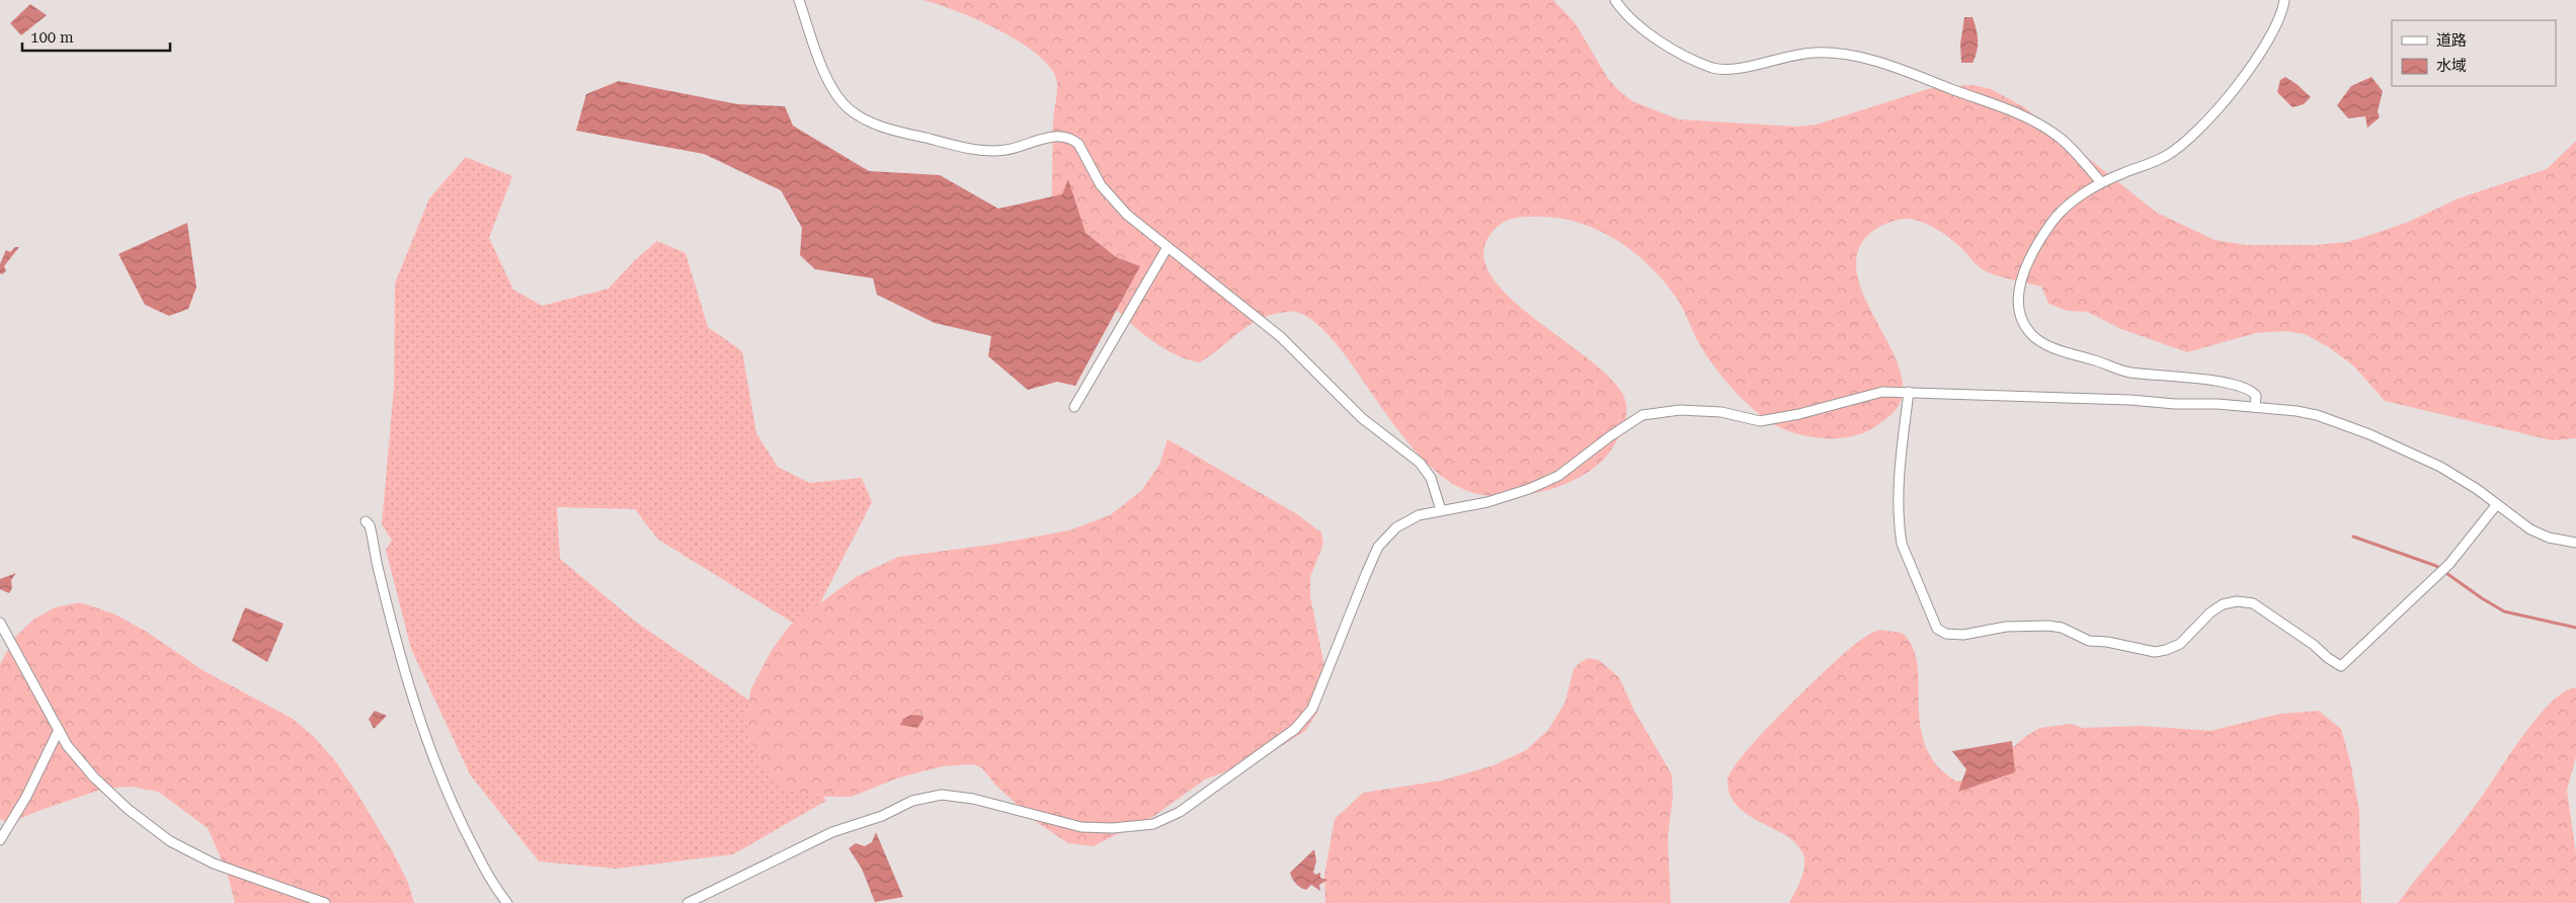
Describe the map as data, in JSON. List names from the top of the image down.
{
  "legend": ["道路", "水域"],
  "scale_bar": "100 m"
}
